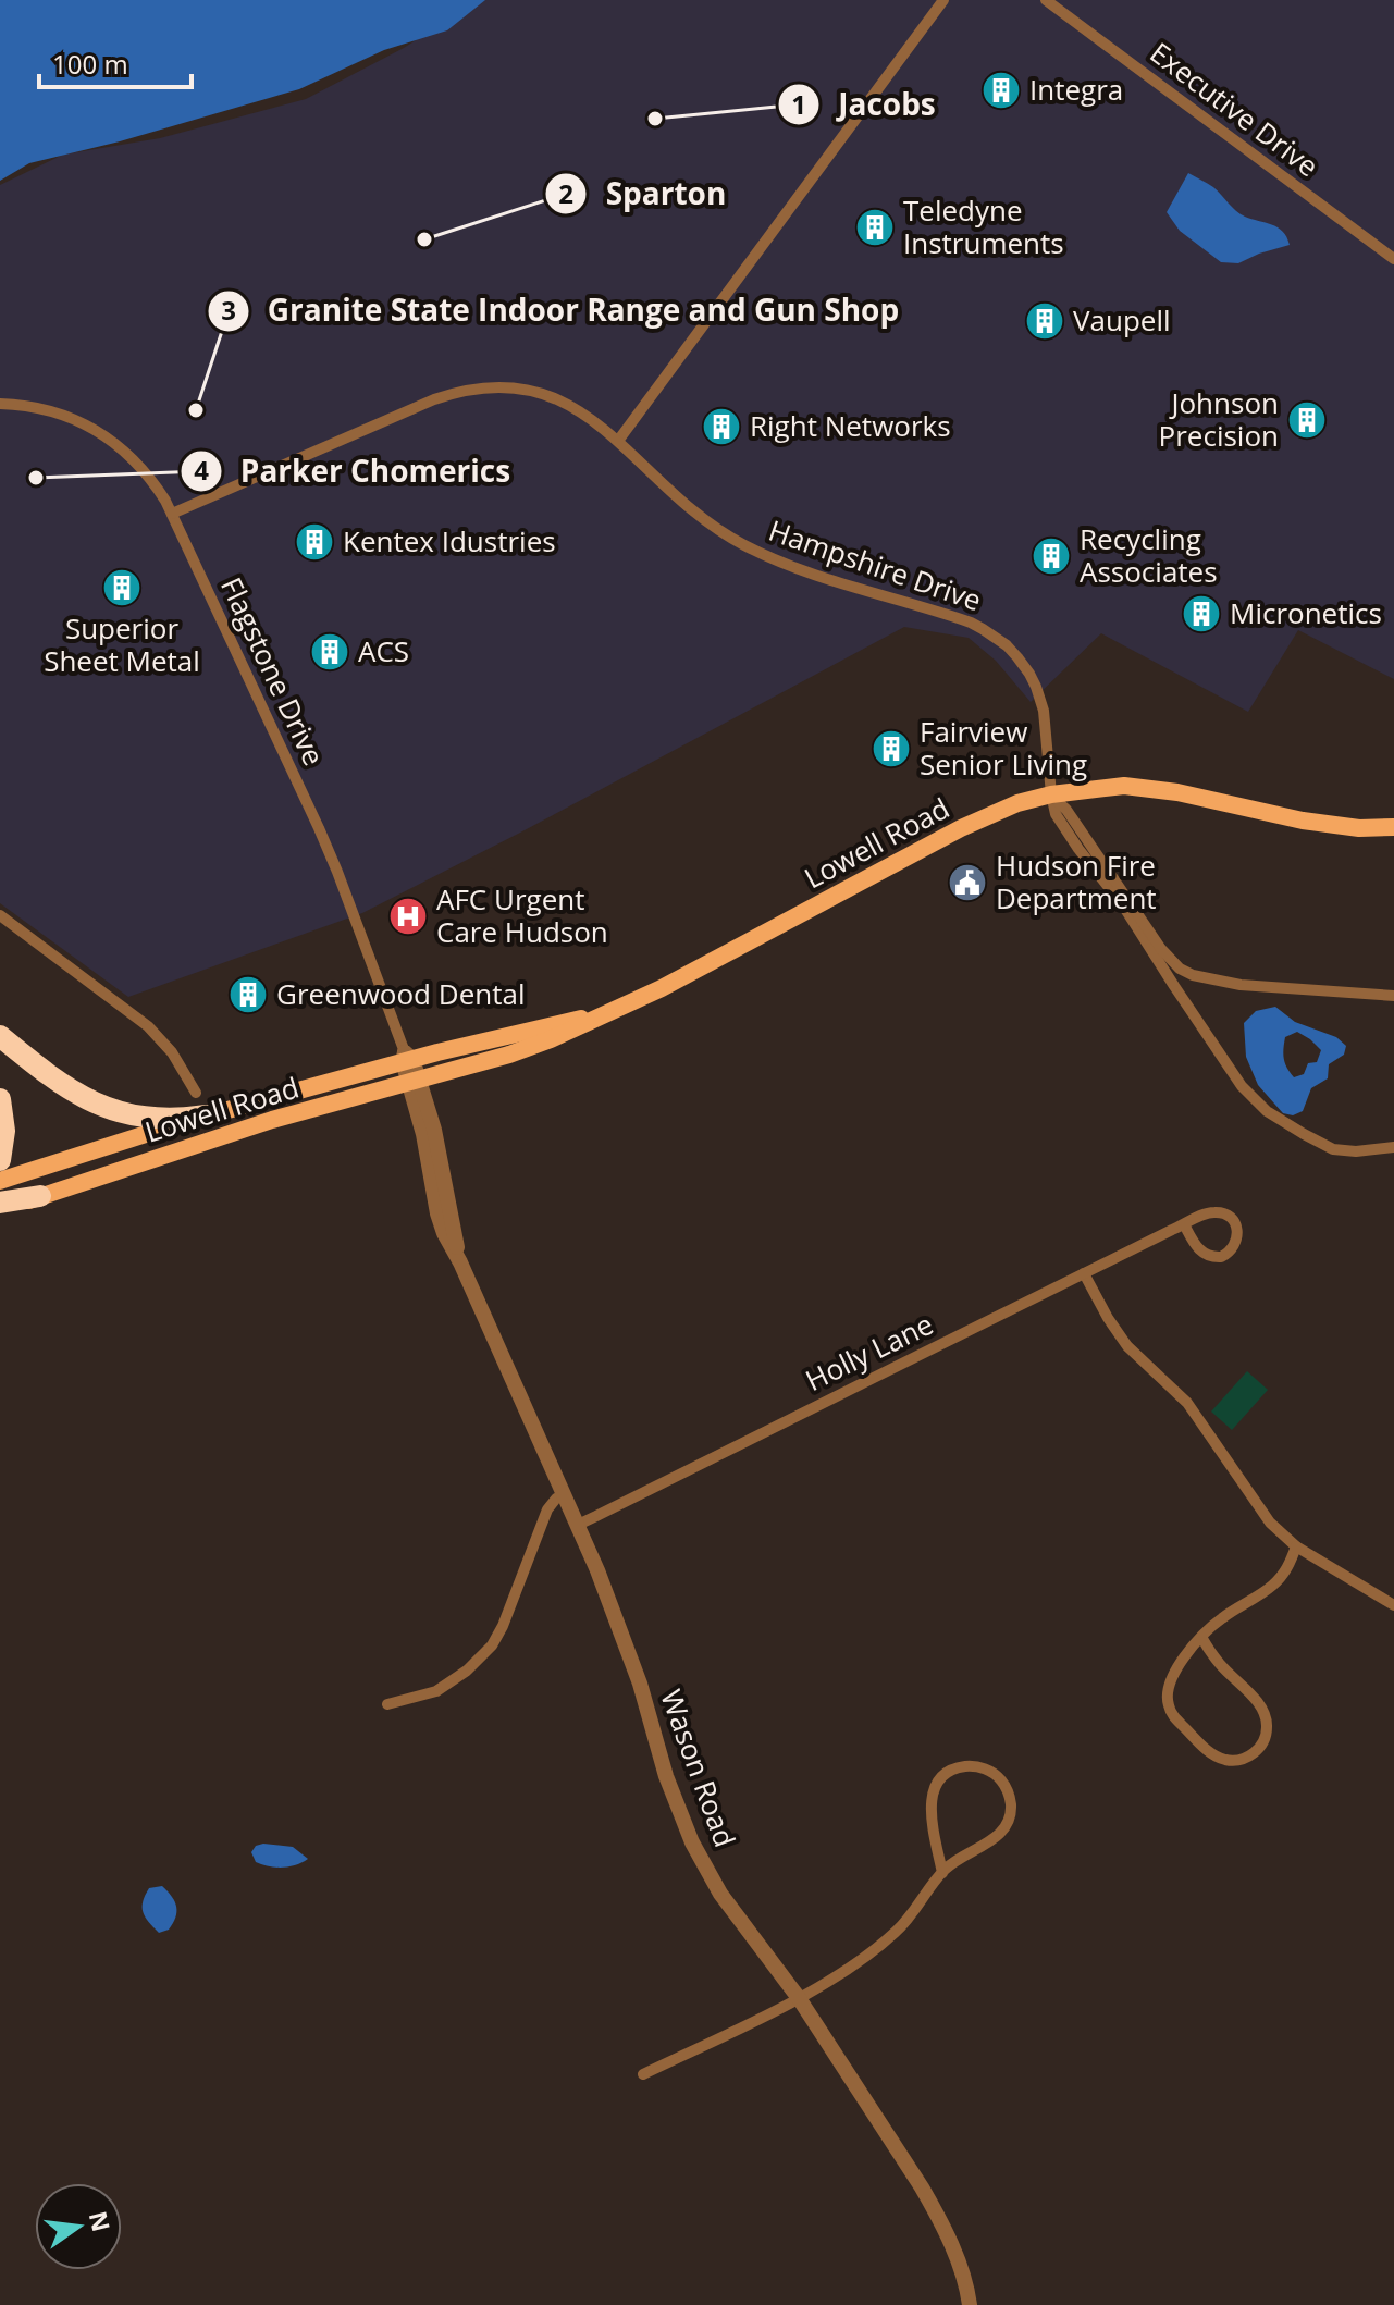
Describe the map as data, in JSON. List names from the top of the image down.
{
  "streets": {
    "main road": ["Lowell Road"],
    "street": [
      "Executive Drive",
      "Hampshire Drive",
      "Flagstone Drive",
      "Holly Lane",
      "Wason Road"
    ]
  },
  "crossings": [
    ["Hampshire Drive", "Flagstone Drive"],
    ["Hampshire Drive", "Lowell Road"],
    ["Flagstone Drive", "Lowell Road"],
    ["Flagstone Drive", "Wason Road"],
    ["Lowell Road", "Wason Road"],
    ["Holly Lane", "Wason Road"]
  ],
  "places": {
    "building": [
      "Integra",
      "Teledyne Instruments",
      "Vaupell",
      "Johnson Precision",
      "Right Networks",
      "Kentex Idustries",
      "Recycling Associates",
      "Superior Sheet Metal",
      "Micronetics",
      "ACS",
      "Fairview Senior Living",
      "Greenwood Dental"
    ],
    "other": [
      "Jacobs",
      "Sparton",
      "Granite State Indoor Range and Gun Shop",
      "Parker Chomerics"
    ],
    "public building": ["Hudson Fire Department"],
    "hospital": ["AFC Urgent Care Hudson"]
  },
  "scale_bar": "100 m",
  "north": "right"
}
